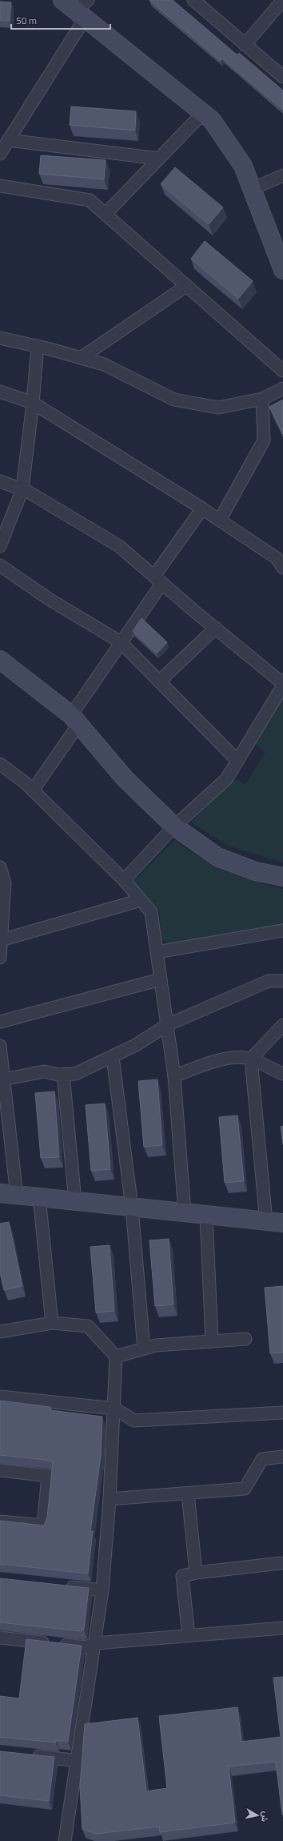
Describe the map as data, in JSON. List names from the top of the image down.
{
  "scale_bar": "50 m",
  "north": "right"
}
